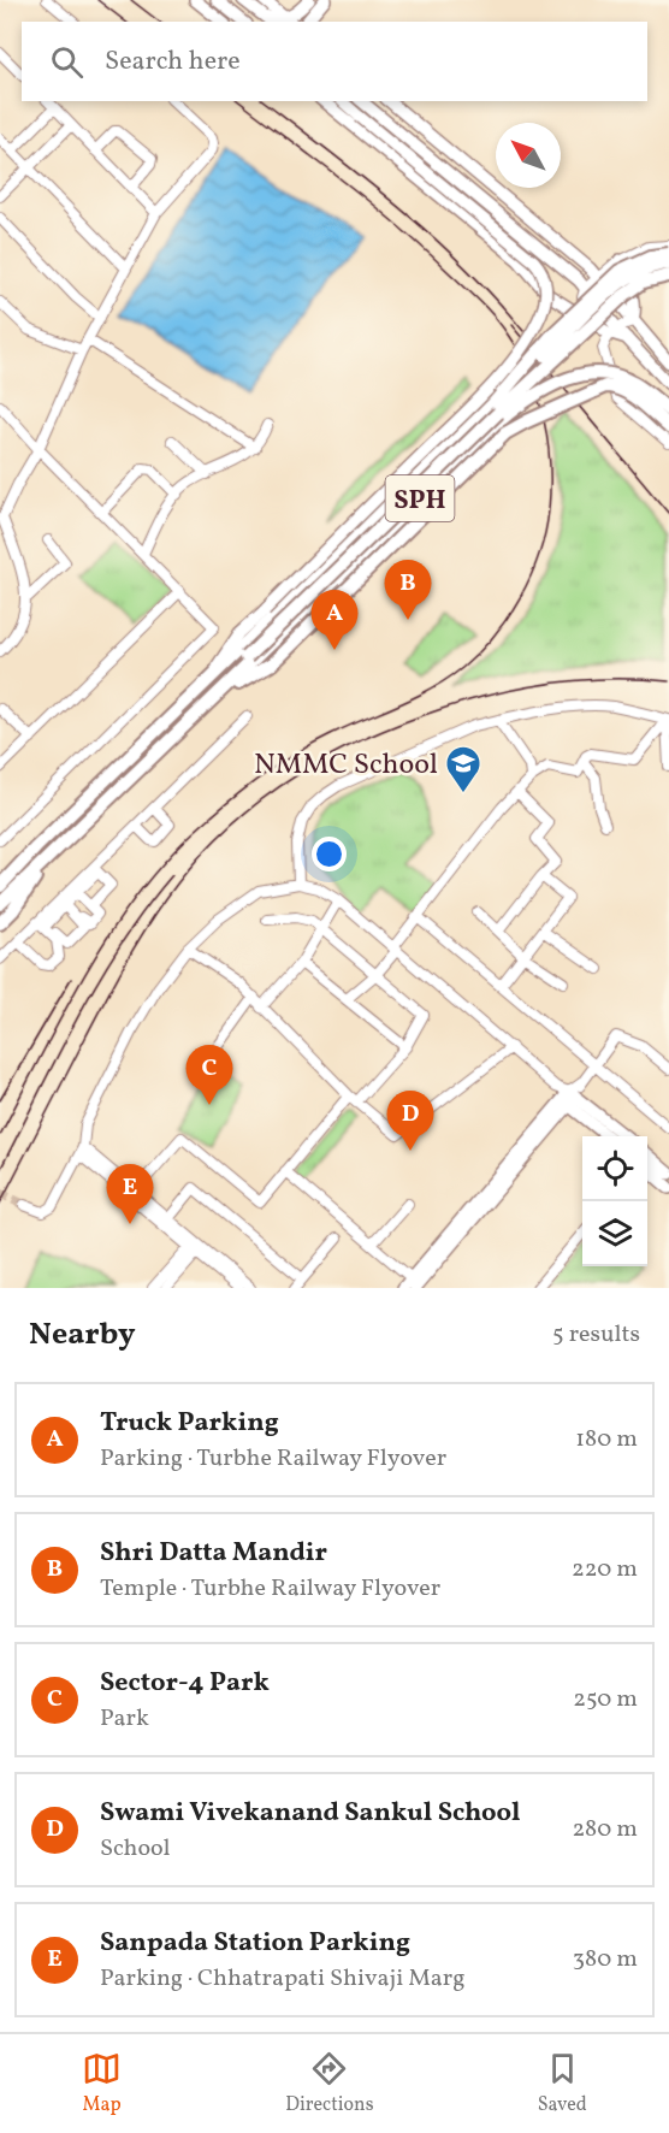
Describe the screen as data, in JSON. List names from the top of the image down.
{
  "streets": {
    "highway": ["SPH"]
  },
  "places": {
    "school or university": ["NMMC School"]
  },
  "north": "top left",
  "page": {
    "search": "Search here",
    "pins": [
      "B",
      "A",
      "C",
      "D",
      "E"
    ],
    "heading": ["Nearby", "5 results"],
    "list": [
      {
        "mark": "A",
        "name": "Truck Parking",
        "note": "Parking · Turbhe Railway Flyover",
        "value": "180 m"
      },
      {
        "mark": "B",
        "name": "Shri Datta Mandir",
        "note": "Temple · Turbhe Railway Flyover",
        "value": "220 m"
      },
      {
        "mark": "C",
        "name": "Sector-4 Park",
        "note": "Park",
        "value": "250 m"
      },
      {
        "mark": "D",
        "name": "Swami Vivekanand Sankul School",
        "note": "School",
        "value": "280 m"
      },
      {
        "mark": "E",
        "name": "Sanpada Station Parking",
        "note": "Parking · Chhatrapati Shivaji Marg",
        "value": "380 m"
      }
    ],
    "nav": ["Map", "Directions", "Saved"]
  }
}
